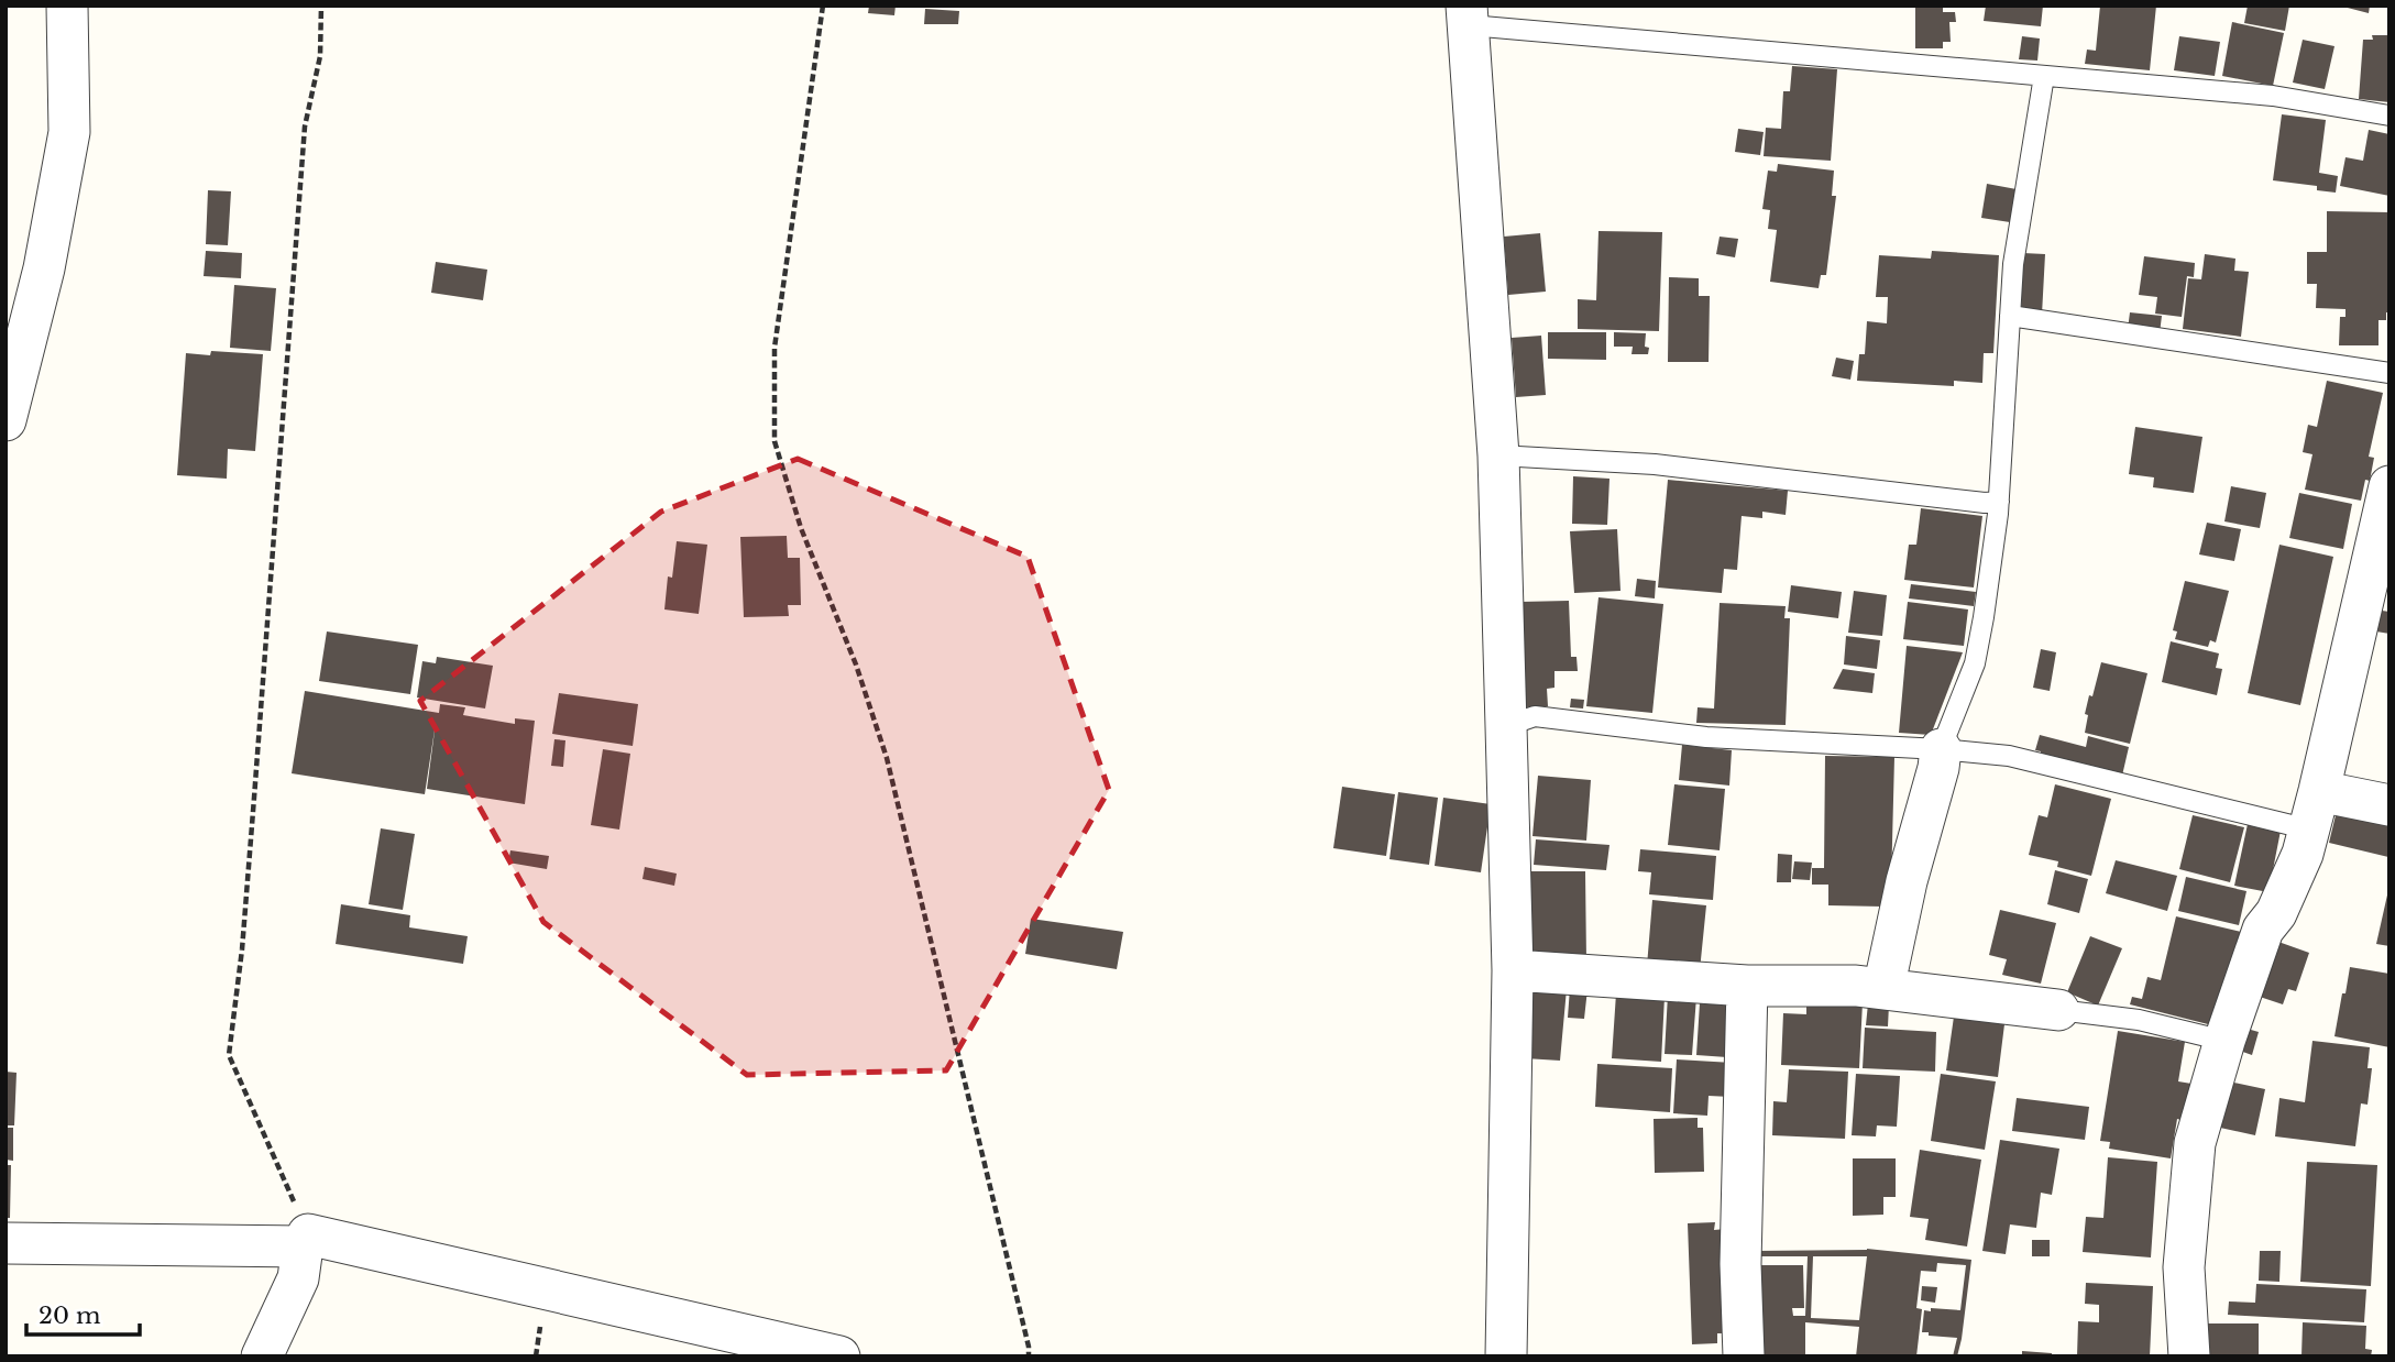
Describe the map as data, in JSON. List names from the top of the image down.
{
  "scale_bar": "20 m"
}
